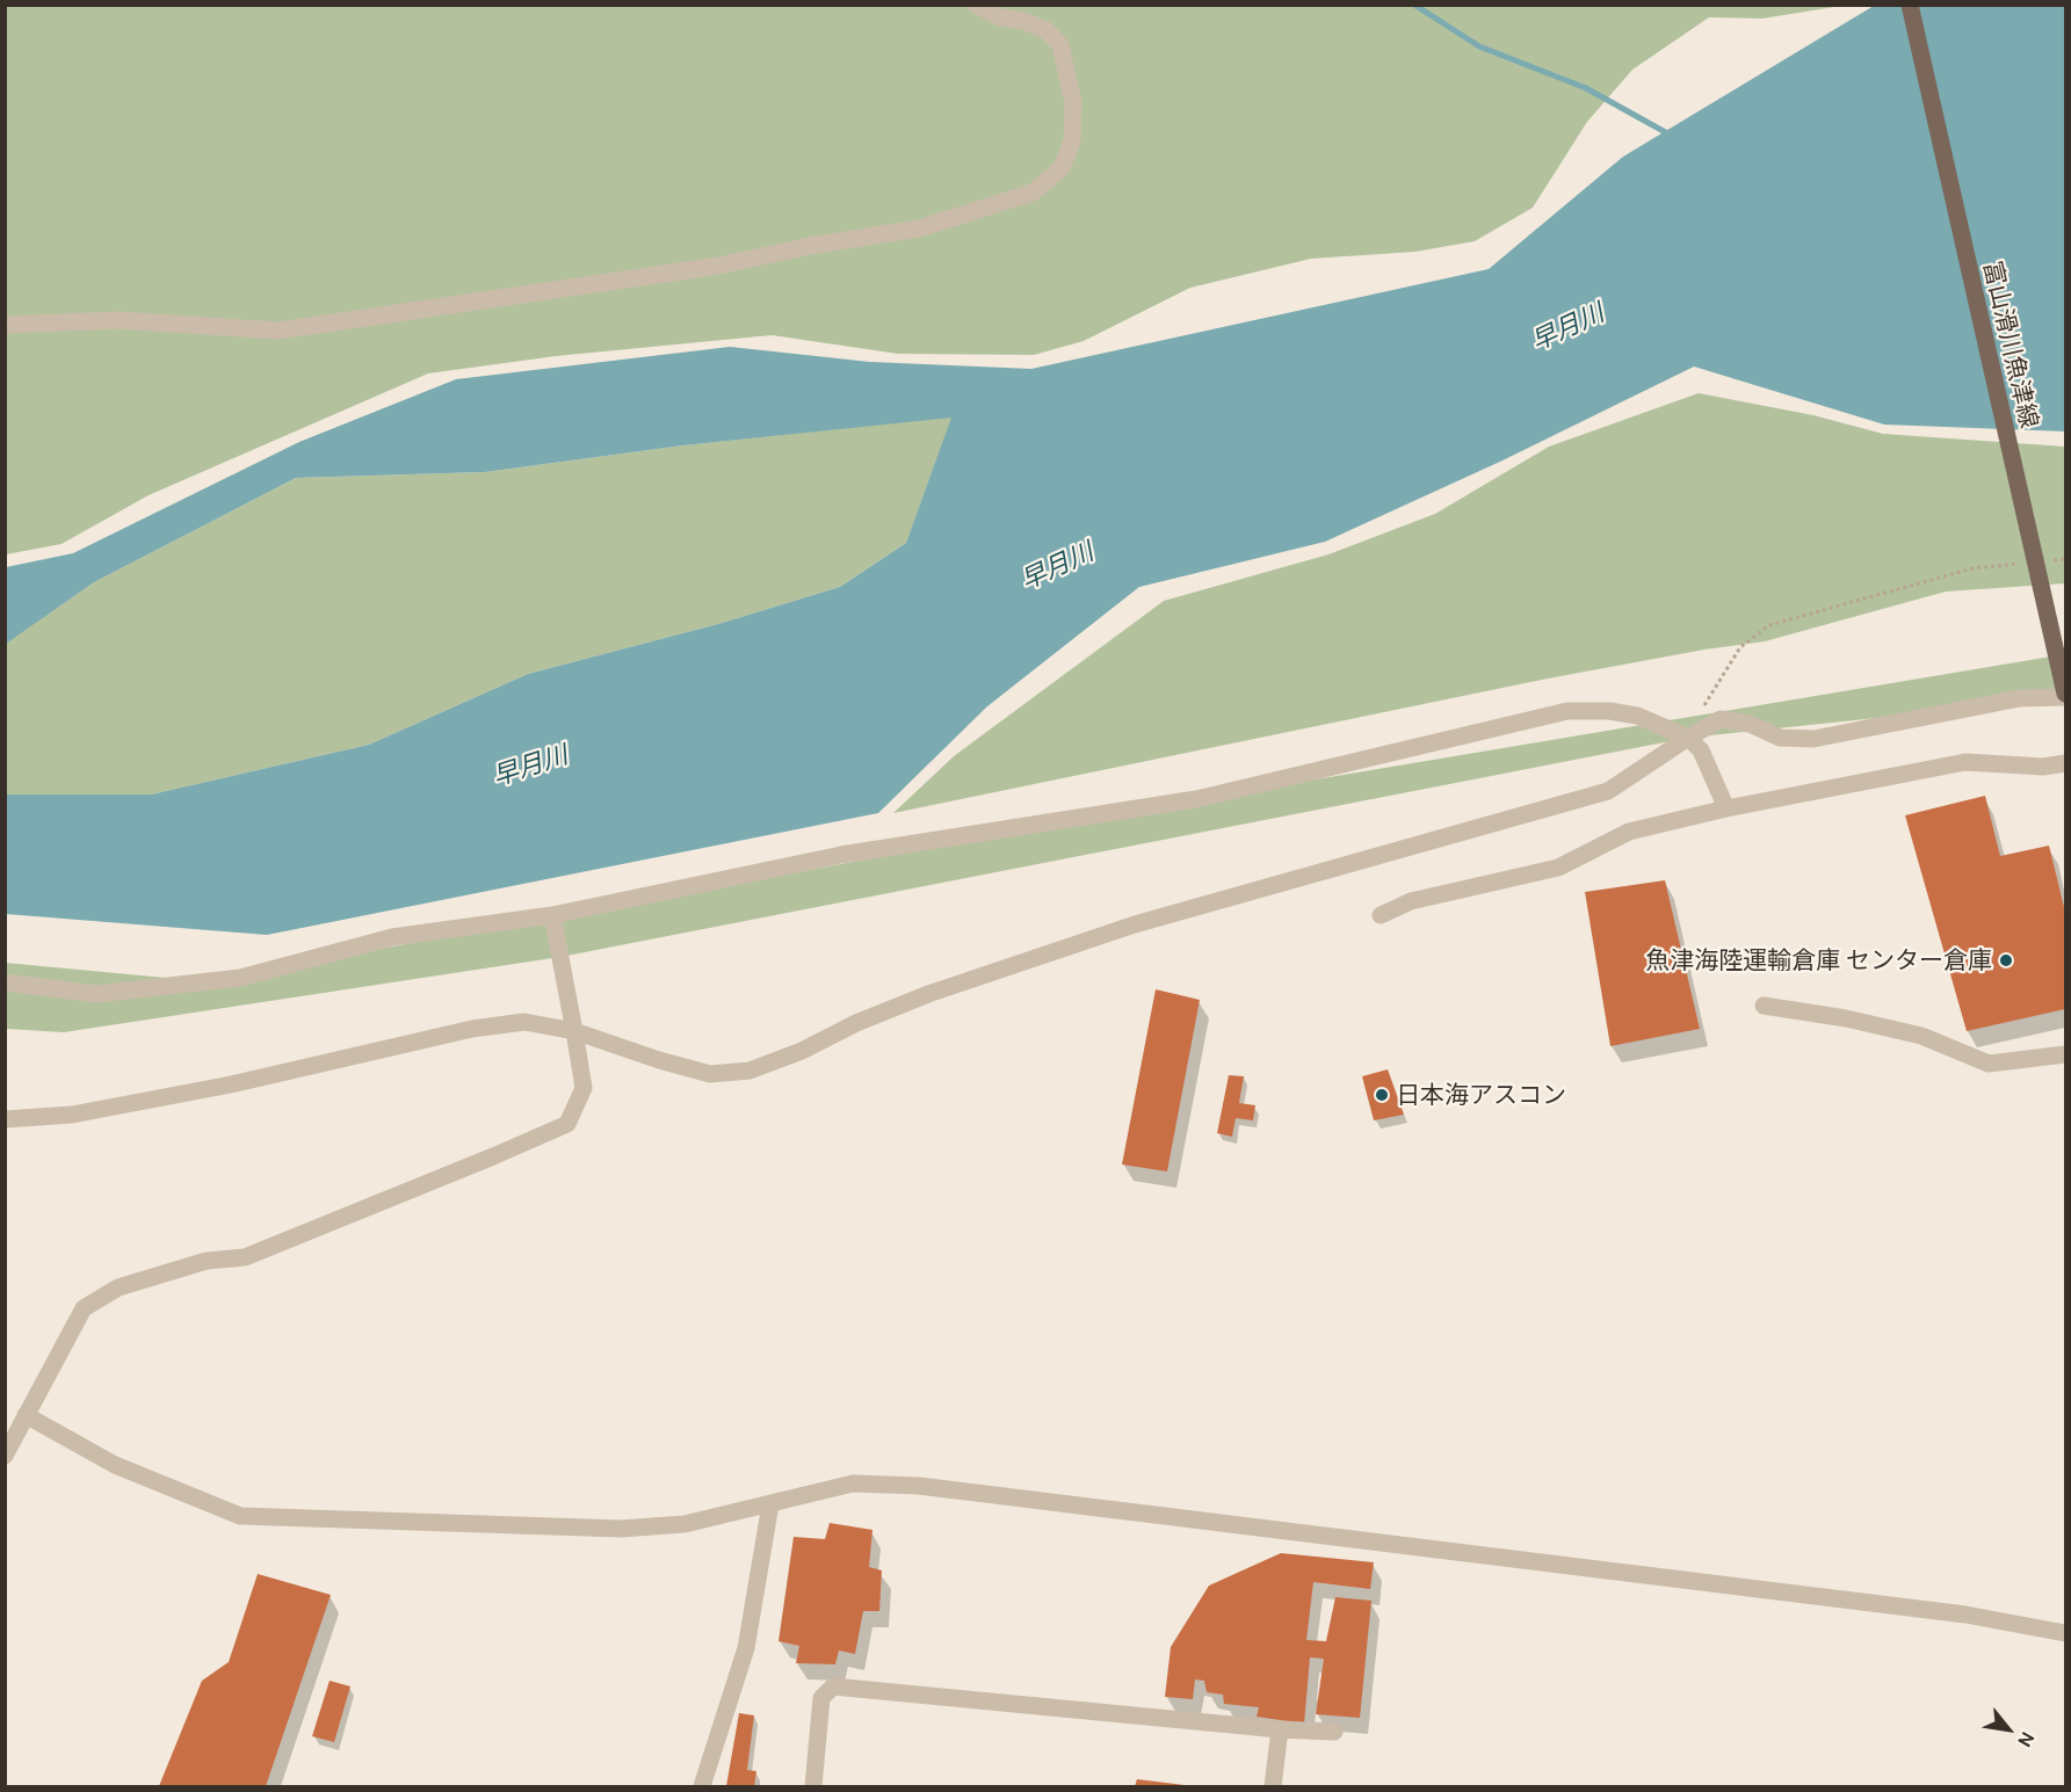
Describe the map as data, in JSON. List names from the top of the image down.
{
  "streets": {
    "main road": ["富山滑川魚津線"]
  },
  "water": ["早月川"],
  "places": ["魚津海陸運輸倉庫 センター倉庫", "日本海アスコン"],
  "north": "bottom right"
}
